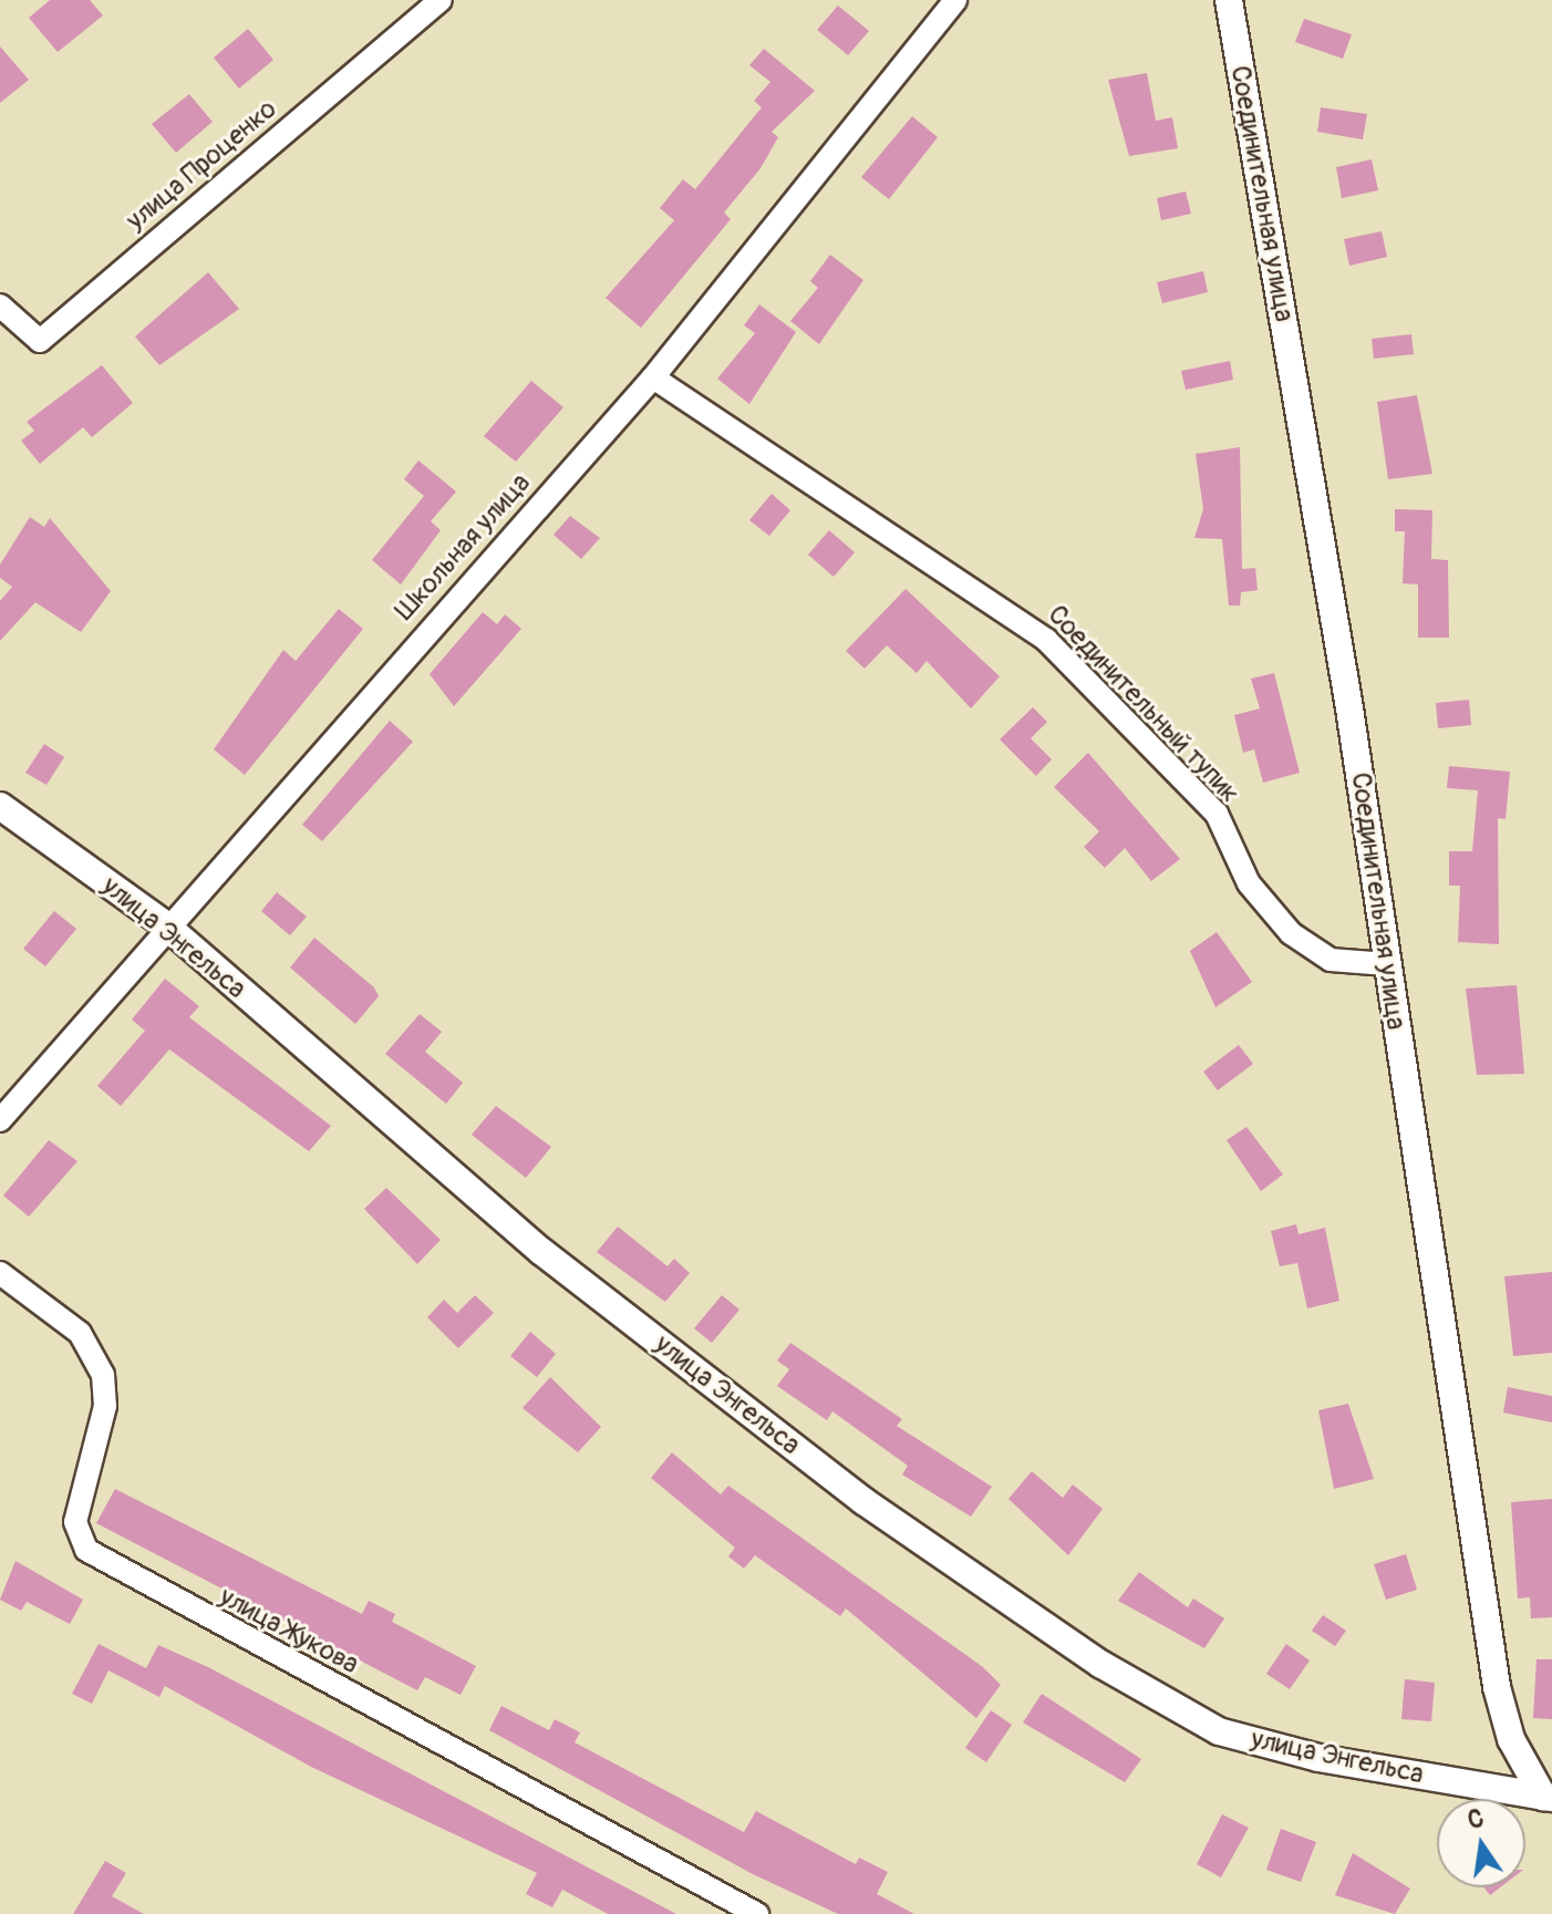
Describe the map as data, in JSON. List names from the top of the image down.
{
  "streets": {
    "street": [
      "улица Проценко",
      "Соединительная улица",
      "Школьная улица",
      "Соединительный тупик",
      "улица Энгельса",
      "улица Жукова"
    ]
  },
  "crossings": [
    ["Соединительная улица", "Соединительный тупик"],
    ["Соединительная улица", "улица Энгельса"],
    ["Школьная улица", "Соединительный тупик"],
    ["Школьная улица", "улица Энгельса"]
  ],
  "north": "top"
}
